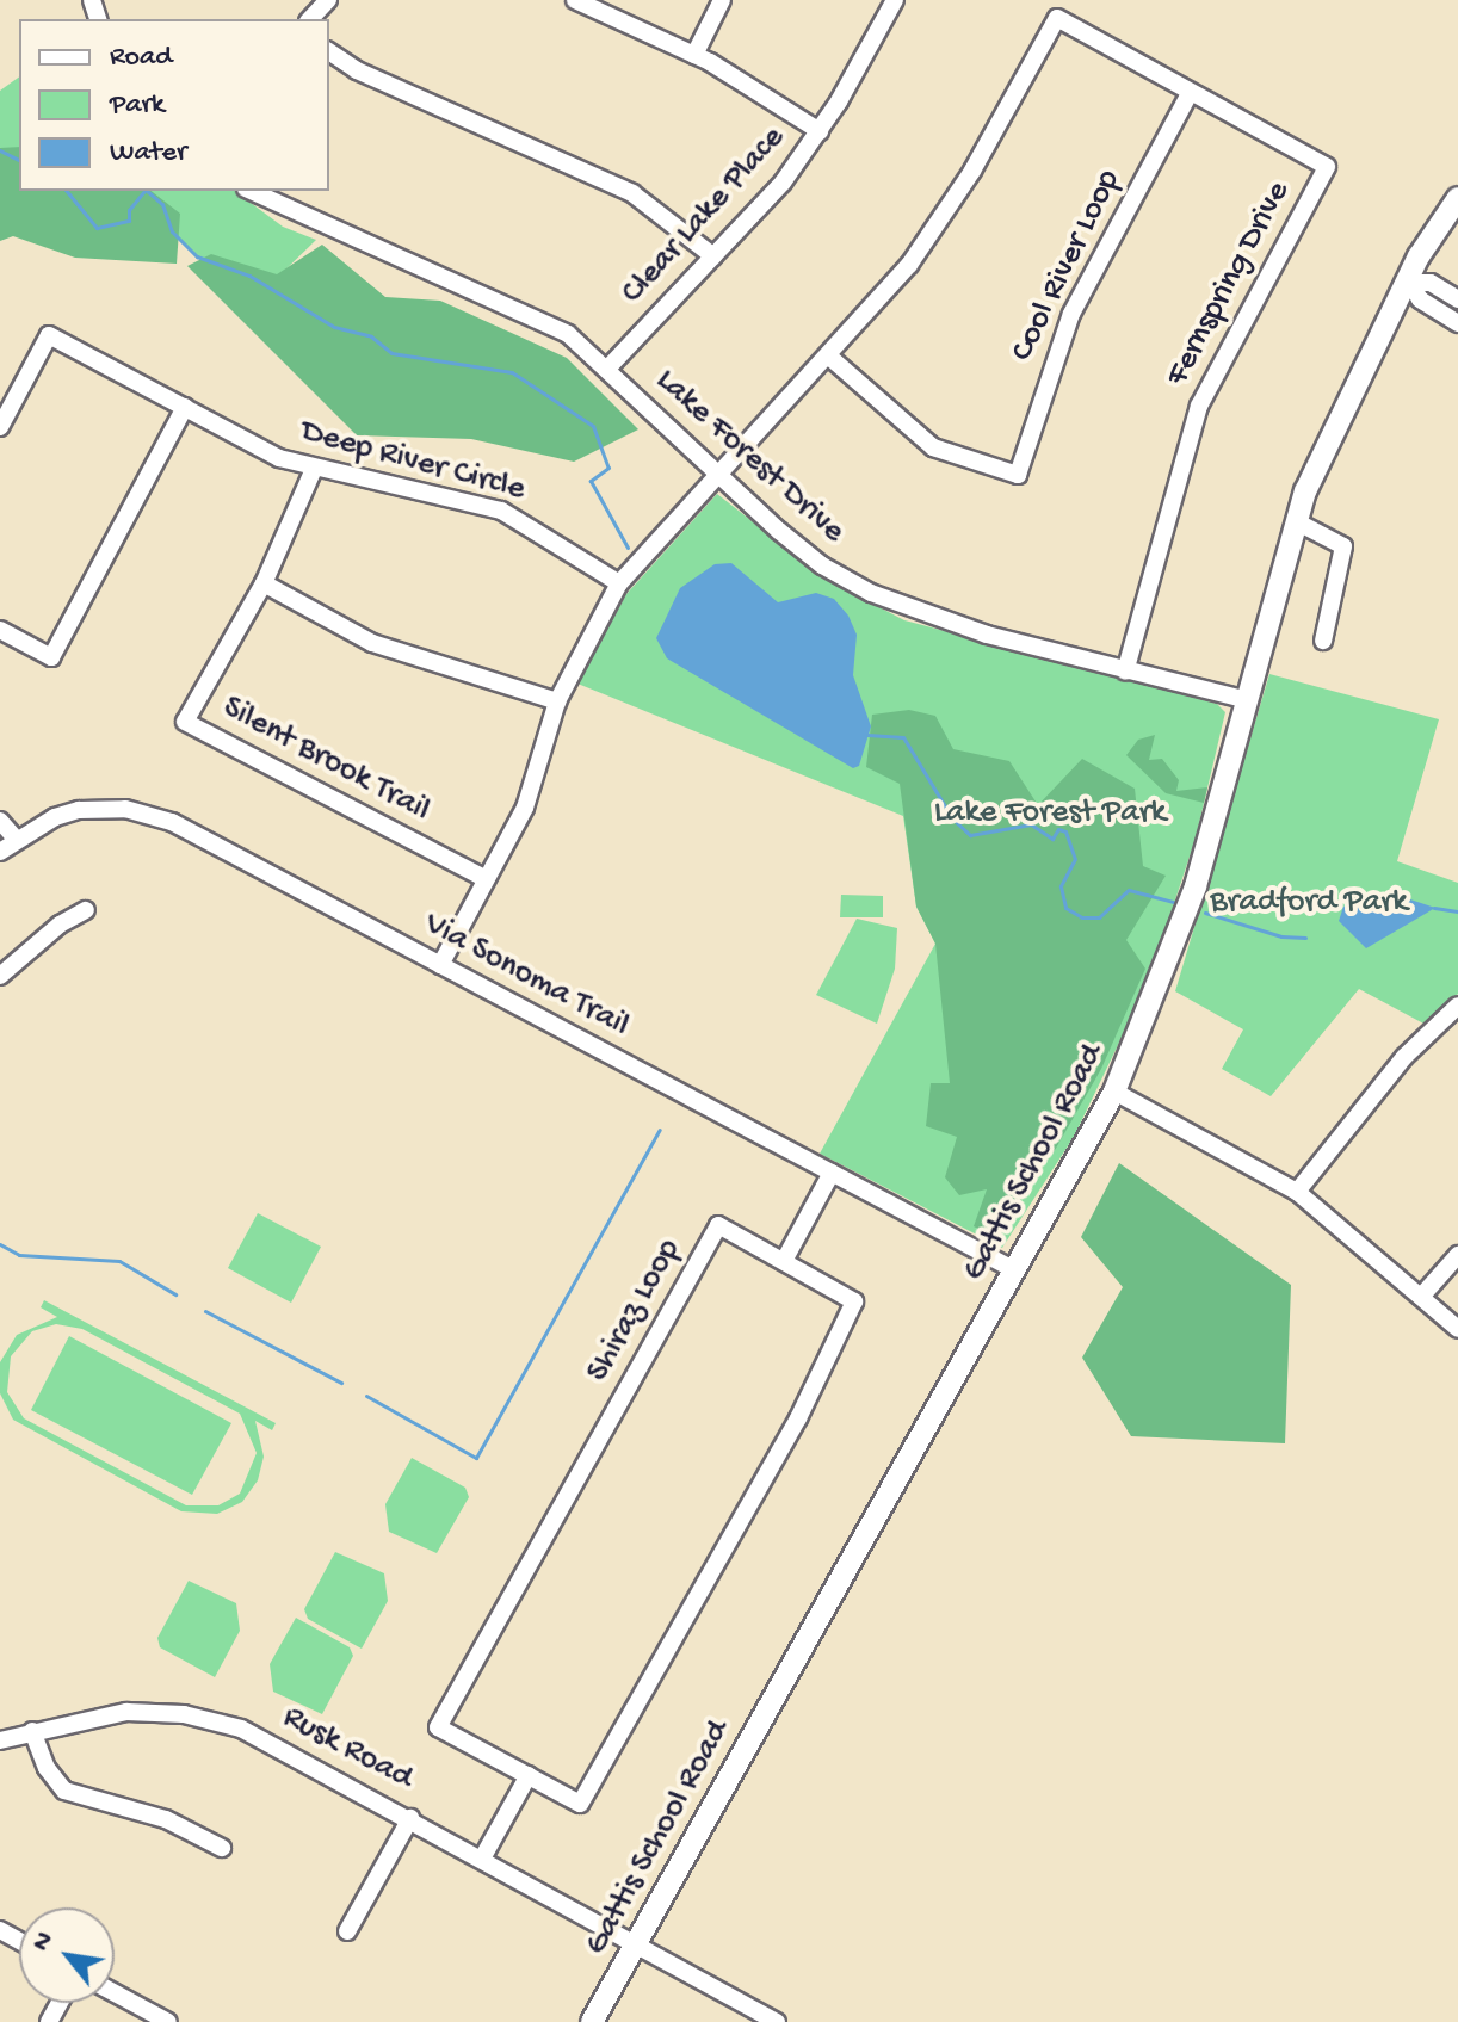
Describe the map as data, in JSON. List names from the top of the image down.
{
  "streets": {
    "main road": ["Gattis School Road"],
    "street": [
      "Clear Lake Place",
      "Cool River Loop",
      "Fernspring Drive",
      "Lake Forest Drive",
      "Deep River Circle",
      "Silent Brook Trail",
      "Via Sonoma Trail",
      "Shiraz Loop",
      "Rusk Road"
    ]
  },
  "crossings": [
    ["Clear Lake Place", "Lake Forest Drive"],
    ["Cool River Loop", "Fernspring Drive"],
    ["Fernspring Drive", "Lake Forest Drive"],
    ["Fernspring Drive", "Deep River Circle"],
    ["Fernspring Drive", "Silent Brook Trail"],
    ["Fernspring Drive", "Via Sonoma Trail"],
    ["Lake Forest Drive", "Gattis School Road"],
    ["Deep River Circle", "Silent Brook Trail"],
    ["Via Sonoma Trail", "Gattis School Road"],
    ["Gattis School Road", "Rusk Road"]
  ],
  "parks": ["Lake Forest Park", "Bradford Park"],
  "legend": ["Road", "Park", "Water"],
  "north": "top left"
}
